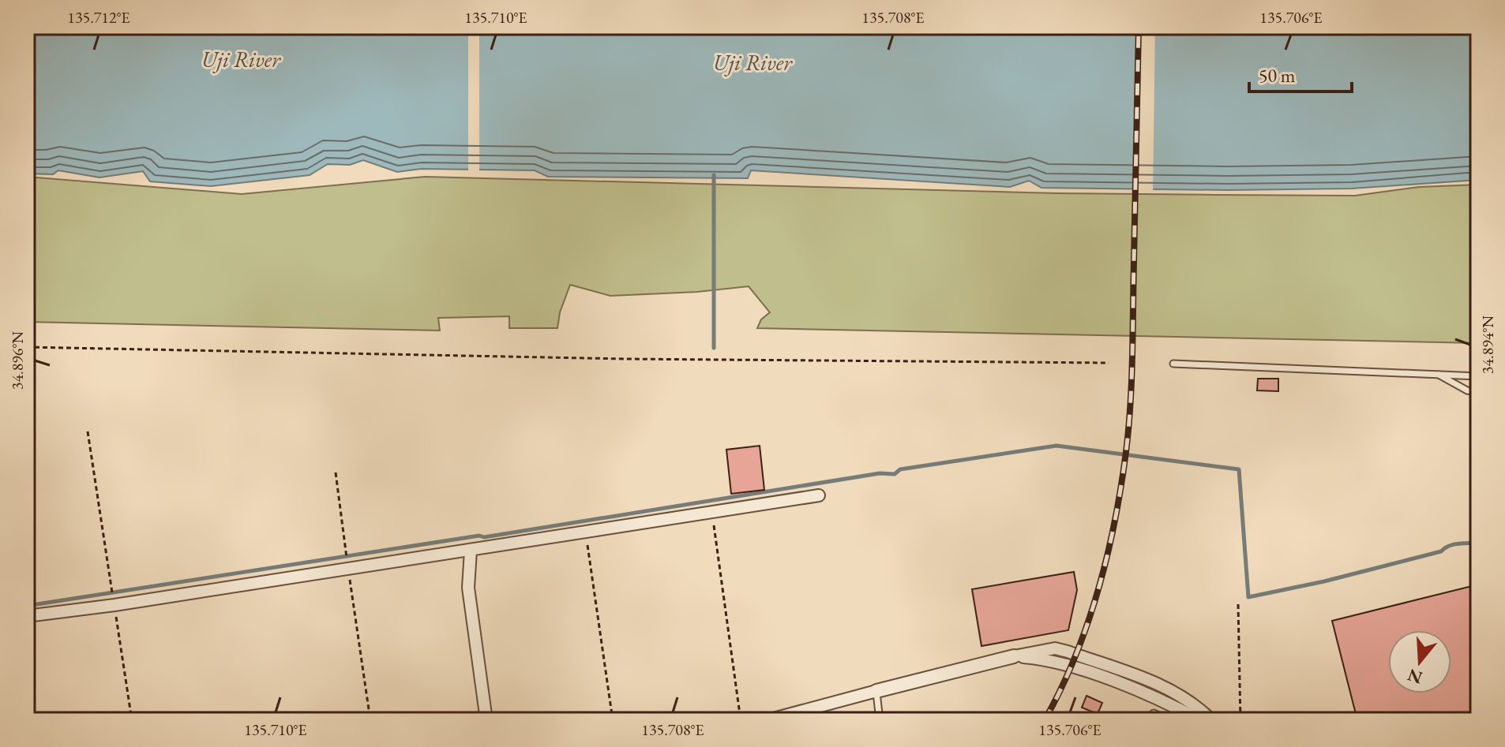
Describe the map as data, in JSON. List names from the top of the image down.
{
  "water": ["Uji River"],
  "scale_bar": "50 m",
  "north": "bottom",
  "coordinates": [
    "135.712°E",
    "135.710°E",
    "135.708°E",
    "135.706°E",
    "34.894°N",
    "34.896°N"
  ]
}
